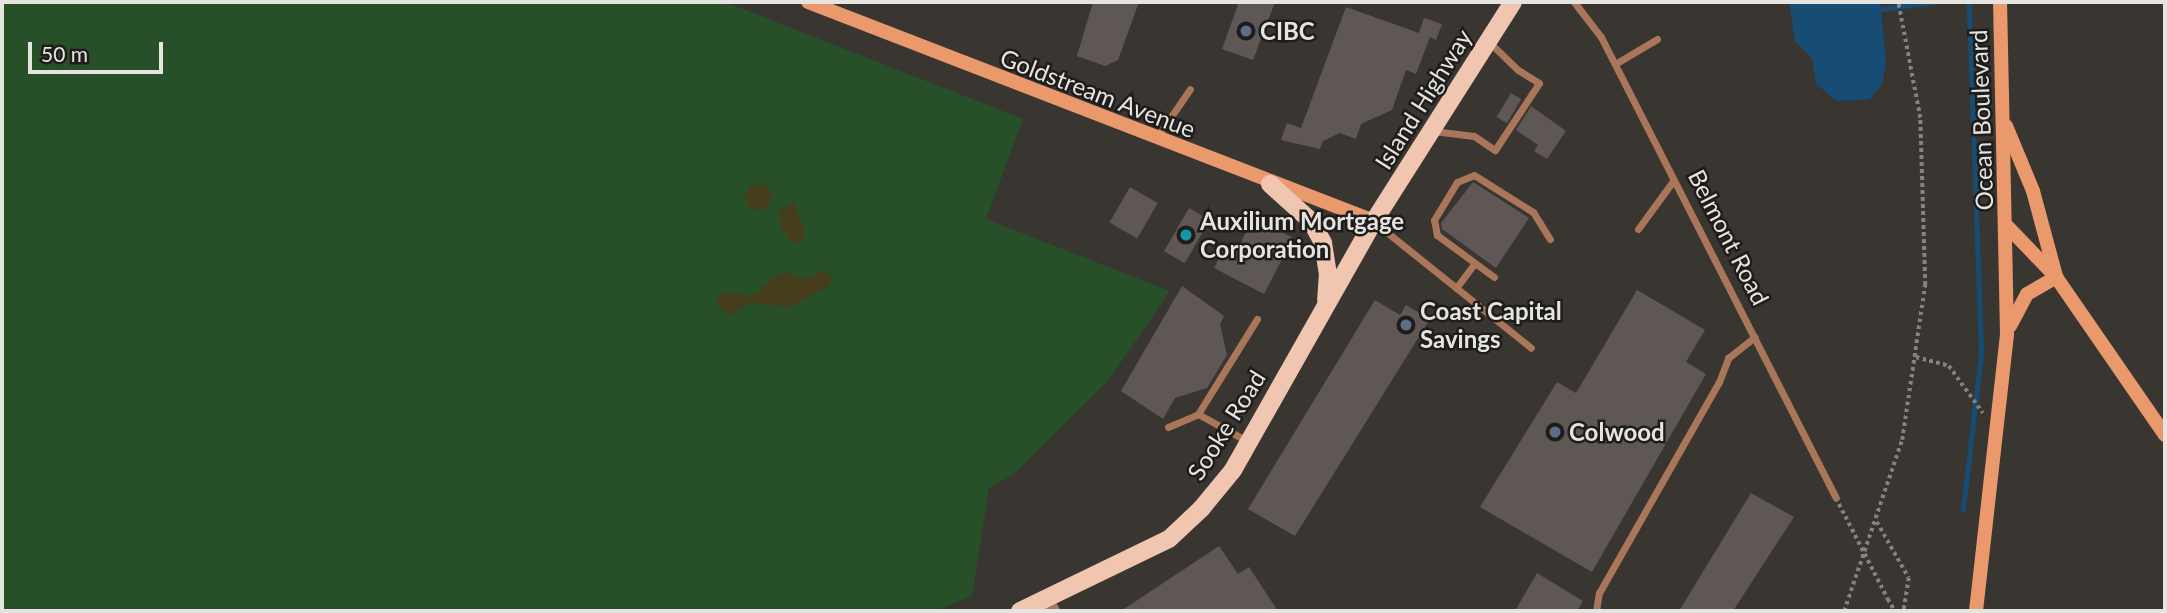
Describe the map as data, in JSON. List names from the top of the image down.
{
  "streets": {
    "main road": ["Island Highway", "Sooke Road"],
    "street": ["Goldstream Avenue", "Ocean Boulevard"],
    "lane": ["Belmont Road"]
  },
  "crossings": [
    ["Goldstream Avenue", "Island Highway"],
    ["Goldstream Avenue", "Sooke Road"],
    ["Island Highway", "Sooke Road"]
  ],
  "places": [
    "CIBC",
    "Auxilium Mortgage Corporation",
    "Coast Capital Savings",
    "Colwood"
  ],
  "scale_bar": "50 m"
}
